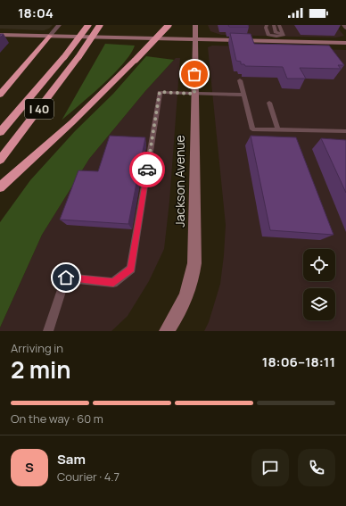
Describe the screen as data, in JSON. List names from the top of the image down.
{
  "streets": {
    "highway": ["I 40"],
    "street": ["Jackson Avenue"]
  },
  "page": {
    "status": "18:04",
    "heading": ["2 min", "Arriving in", "18:06–18:11"],
    "panel": ["Sam", "Courier · 4.7"],
    "bar": "On the way · 60 m",
    "round": "S"
  }
}
